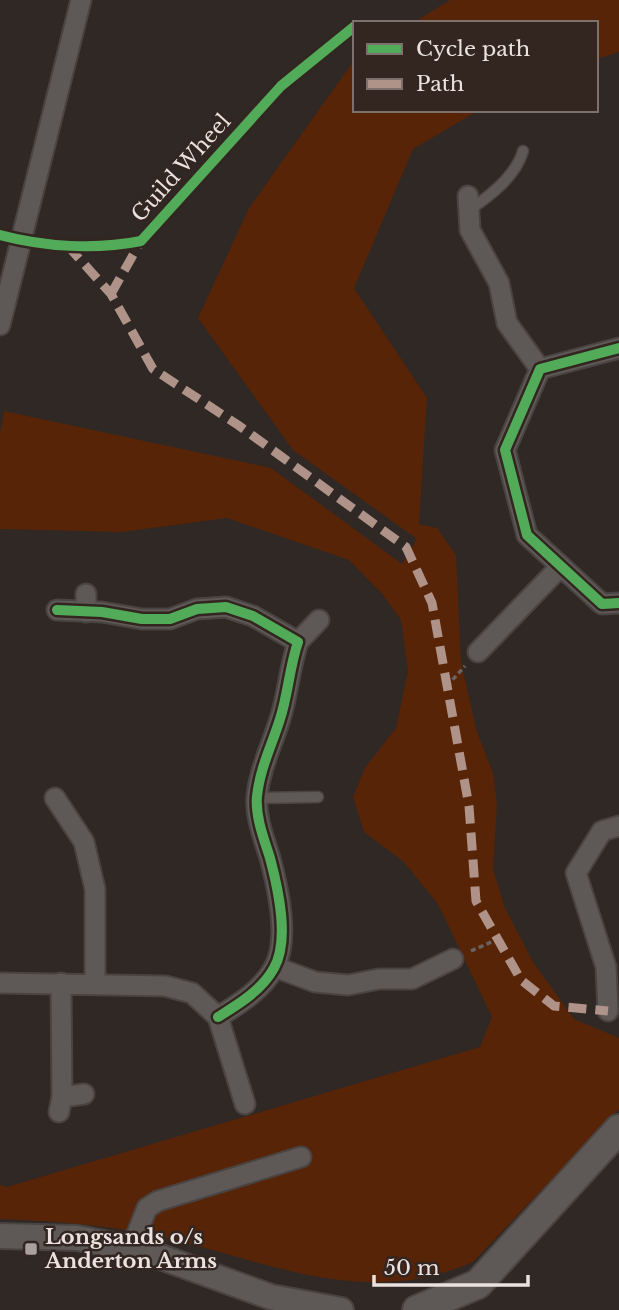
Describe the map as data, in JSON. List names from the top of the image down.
{
  "streets": {
    "cycle path": ["Guild Wheel"]
  },
  "places": {
    "transit": ["Longsands o/s Anderton Arms"]
  },
  "legend": ["Cycle path", "Path"],
  "scale_bar": "50 m"
}
